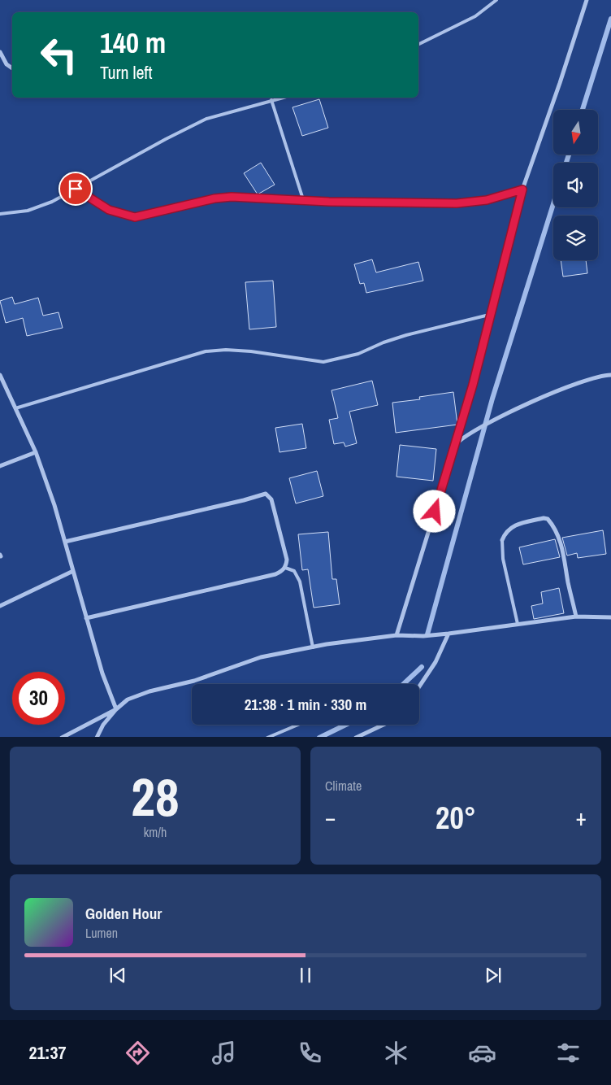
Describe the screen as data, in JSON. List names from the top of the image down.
{
  "north": "bottom",
  "page": {
    "turn": ["140 m", "Turn left"],
    "limit": "30",
    "trip": "21:38 · 1 min · 330 m",
    "tile": [
      ["28", "km/h"],
      "Climate"
    ],
    "heat": ["−", "20°", "+"],
    "song": ["Golden Hour", "Lumen"],
    "tabs": "21:37"
  }
}
